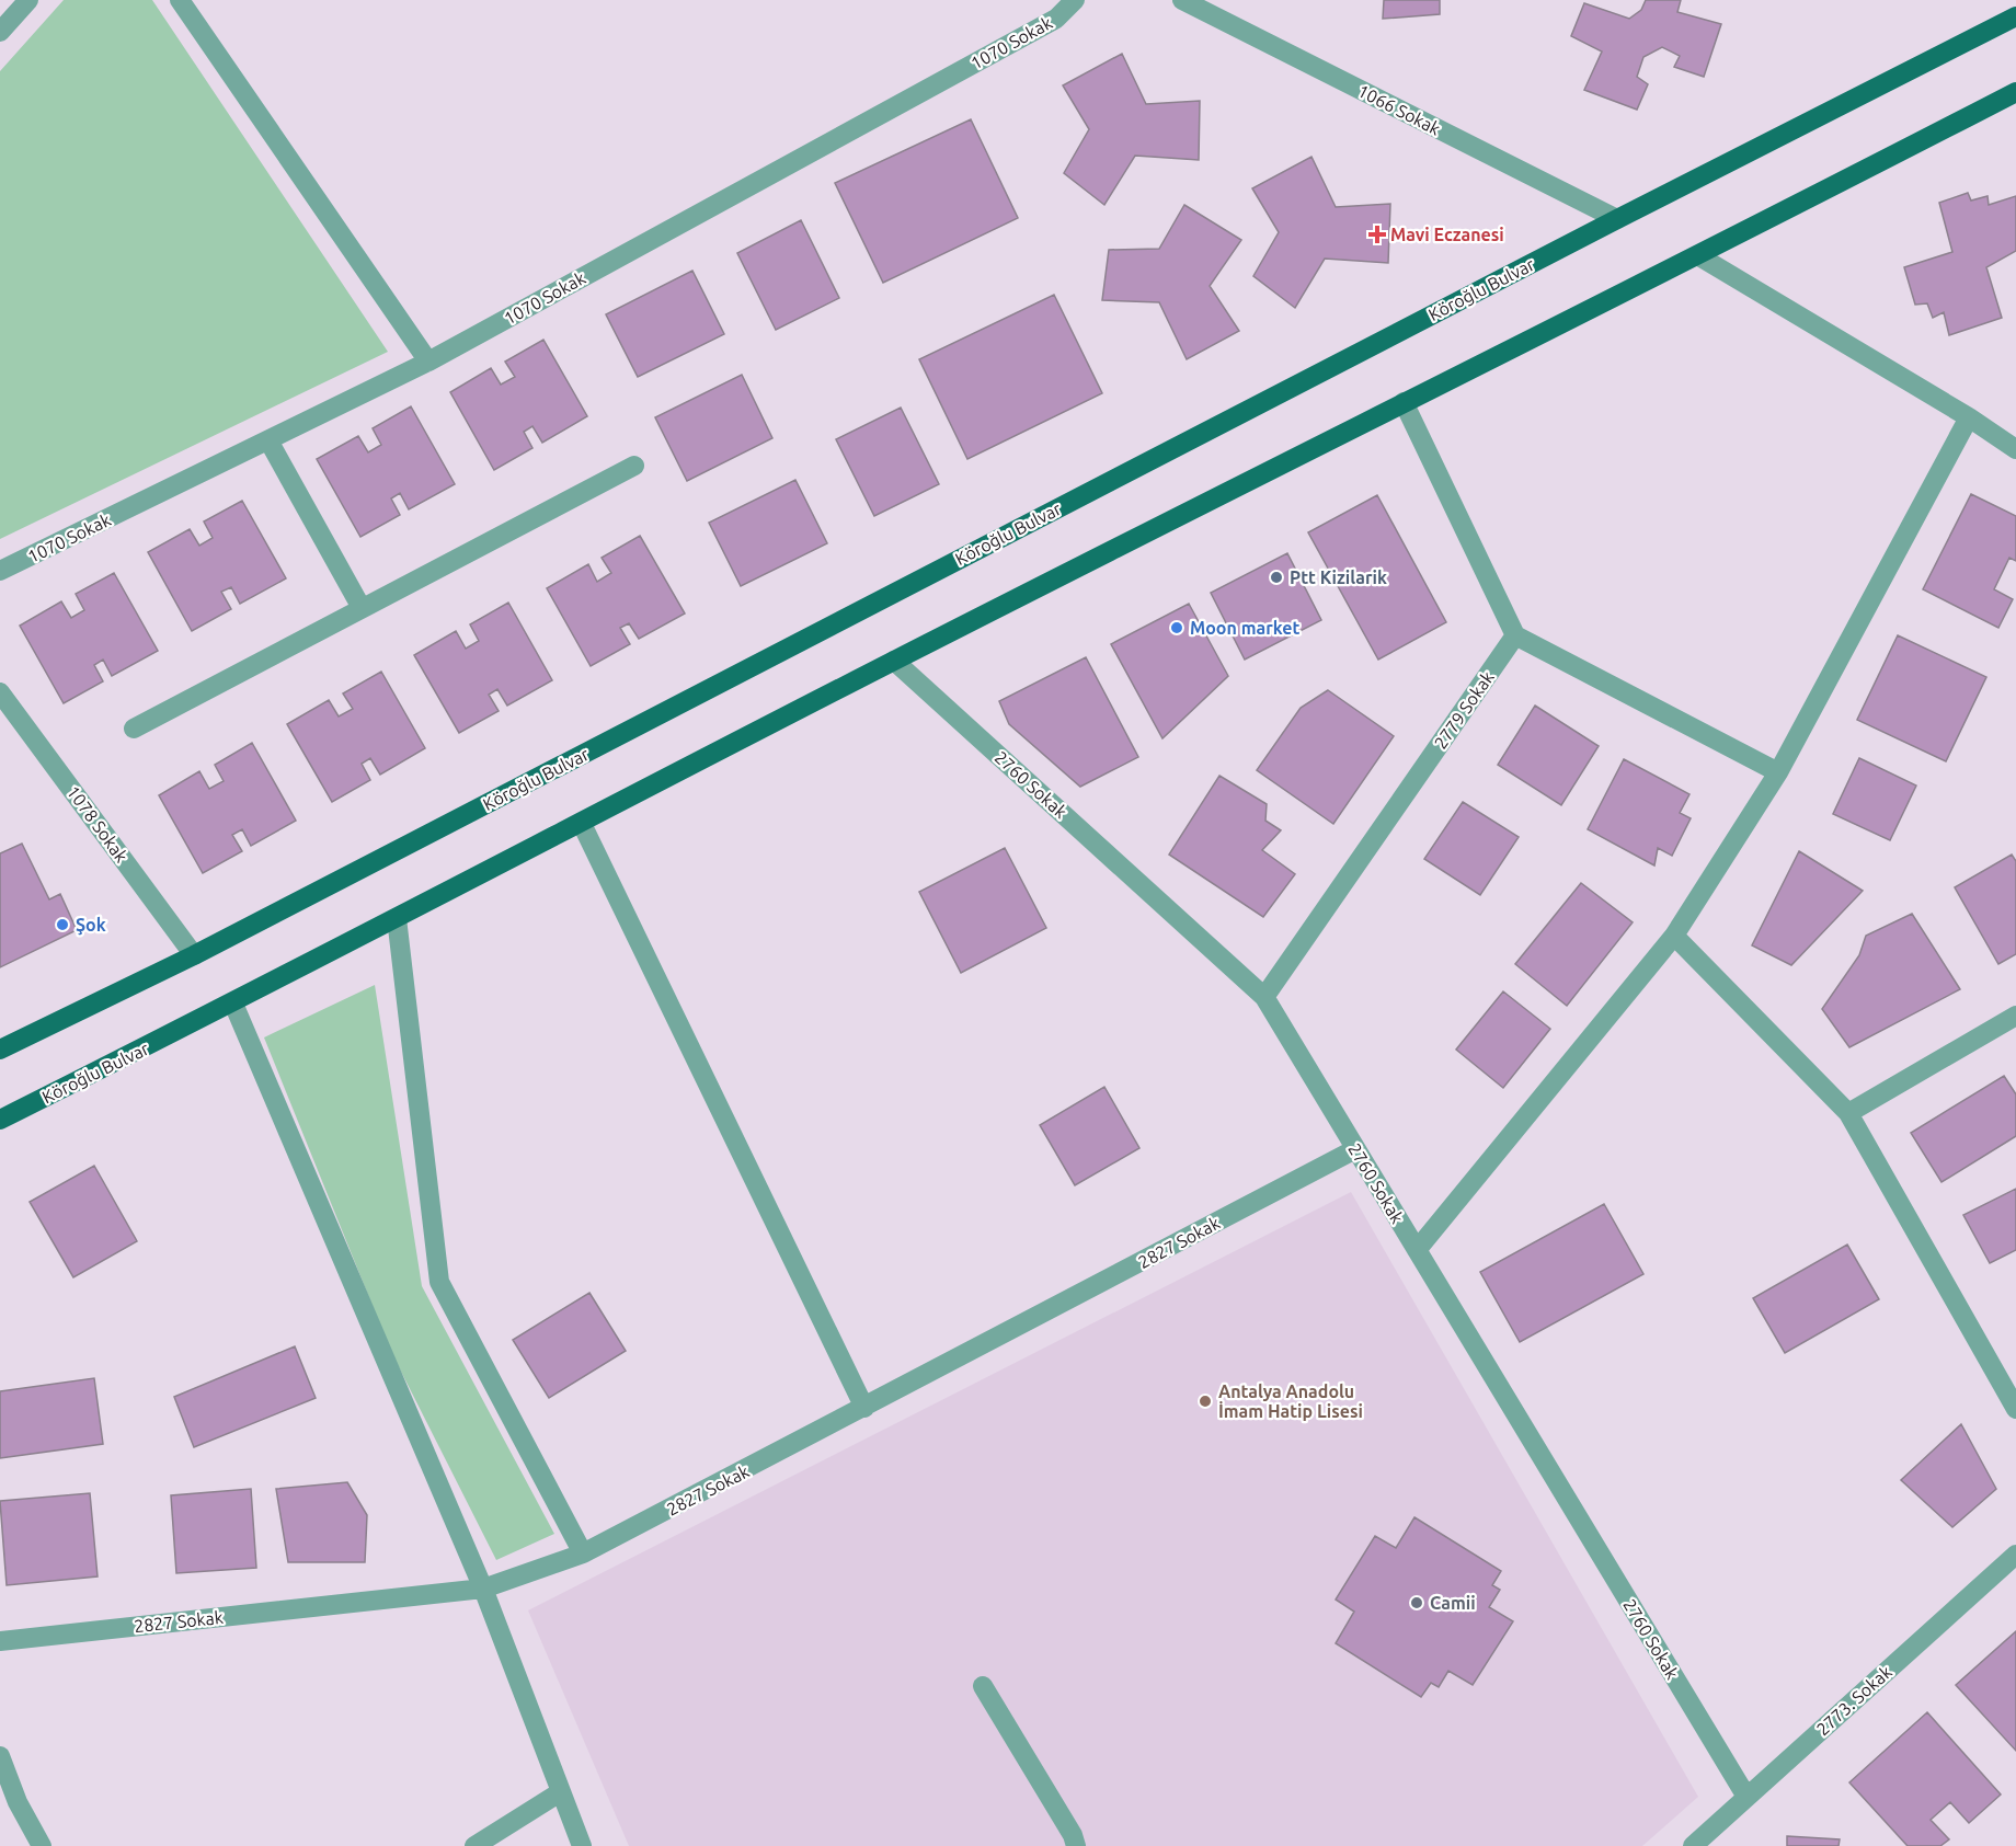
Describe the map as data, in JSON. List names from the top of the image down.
{
  "streets": {
    "main road": ["Köroğlu Bulvar"],
    "street": [
      "1070 Sokak",
      "1066 Sokak",
      "2779 Sokak",
      "2760 Sokak",
      "1078 Sokak",
      "2827 Sokak",
      "2773. Sokak"
    ]
  },
  "crossings": [
    ["1066 Sokak", "Köroğlu Bulvar"],
    ["Köroğlu Bulvar", "2760 Sokak"],
    ["Köroğlu Bulvar", "1078 Sokak"],
    ["2779 Sokak", "2760 Sokak"],
    ["2760 Sokak", "2827 Sokak"],
    ["2760 Sokak", "2773. Sokak"]
  ],
  "places": {
    "health": ["Mavi Eczanesi"],
    "other": [
      "Ptt Kizilarik",
      "Moon market",
      "Şok",
      "Antalya Anadolu İmam Hatip Lisesi",
      "Camii"
    ]
  }
}
